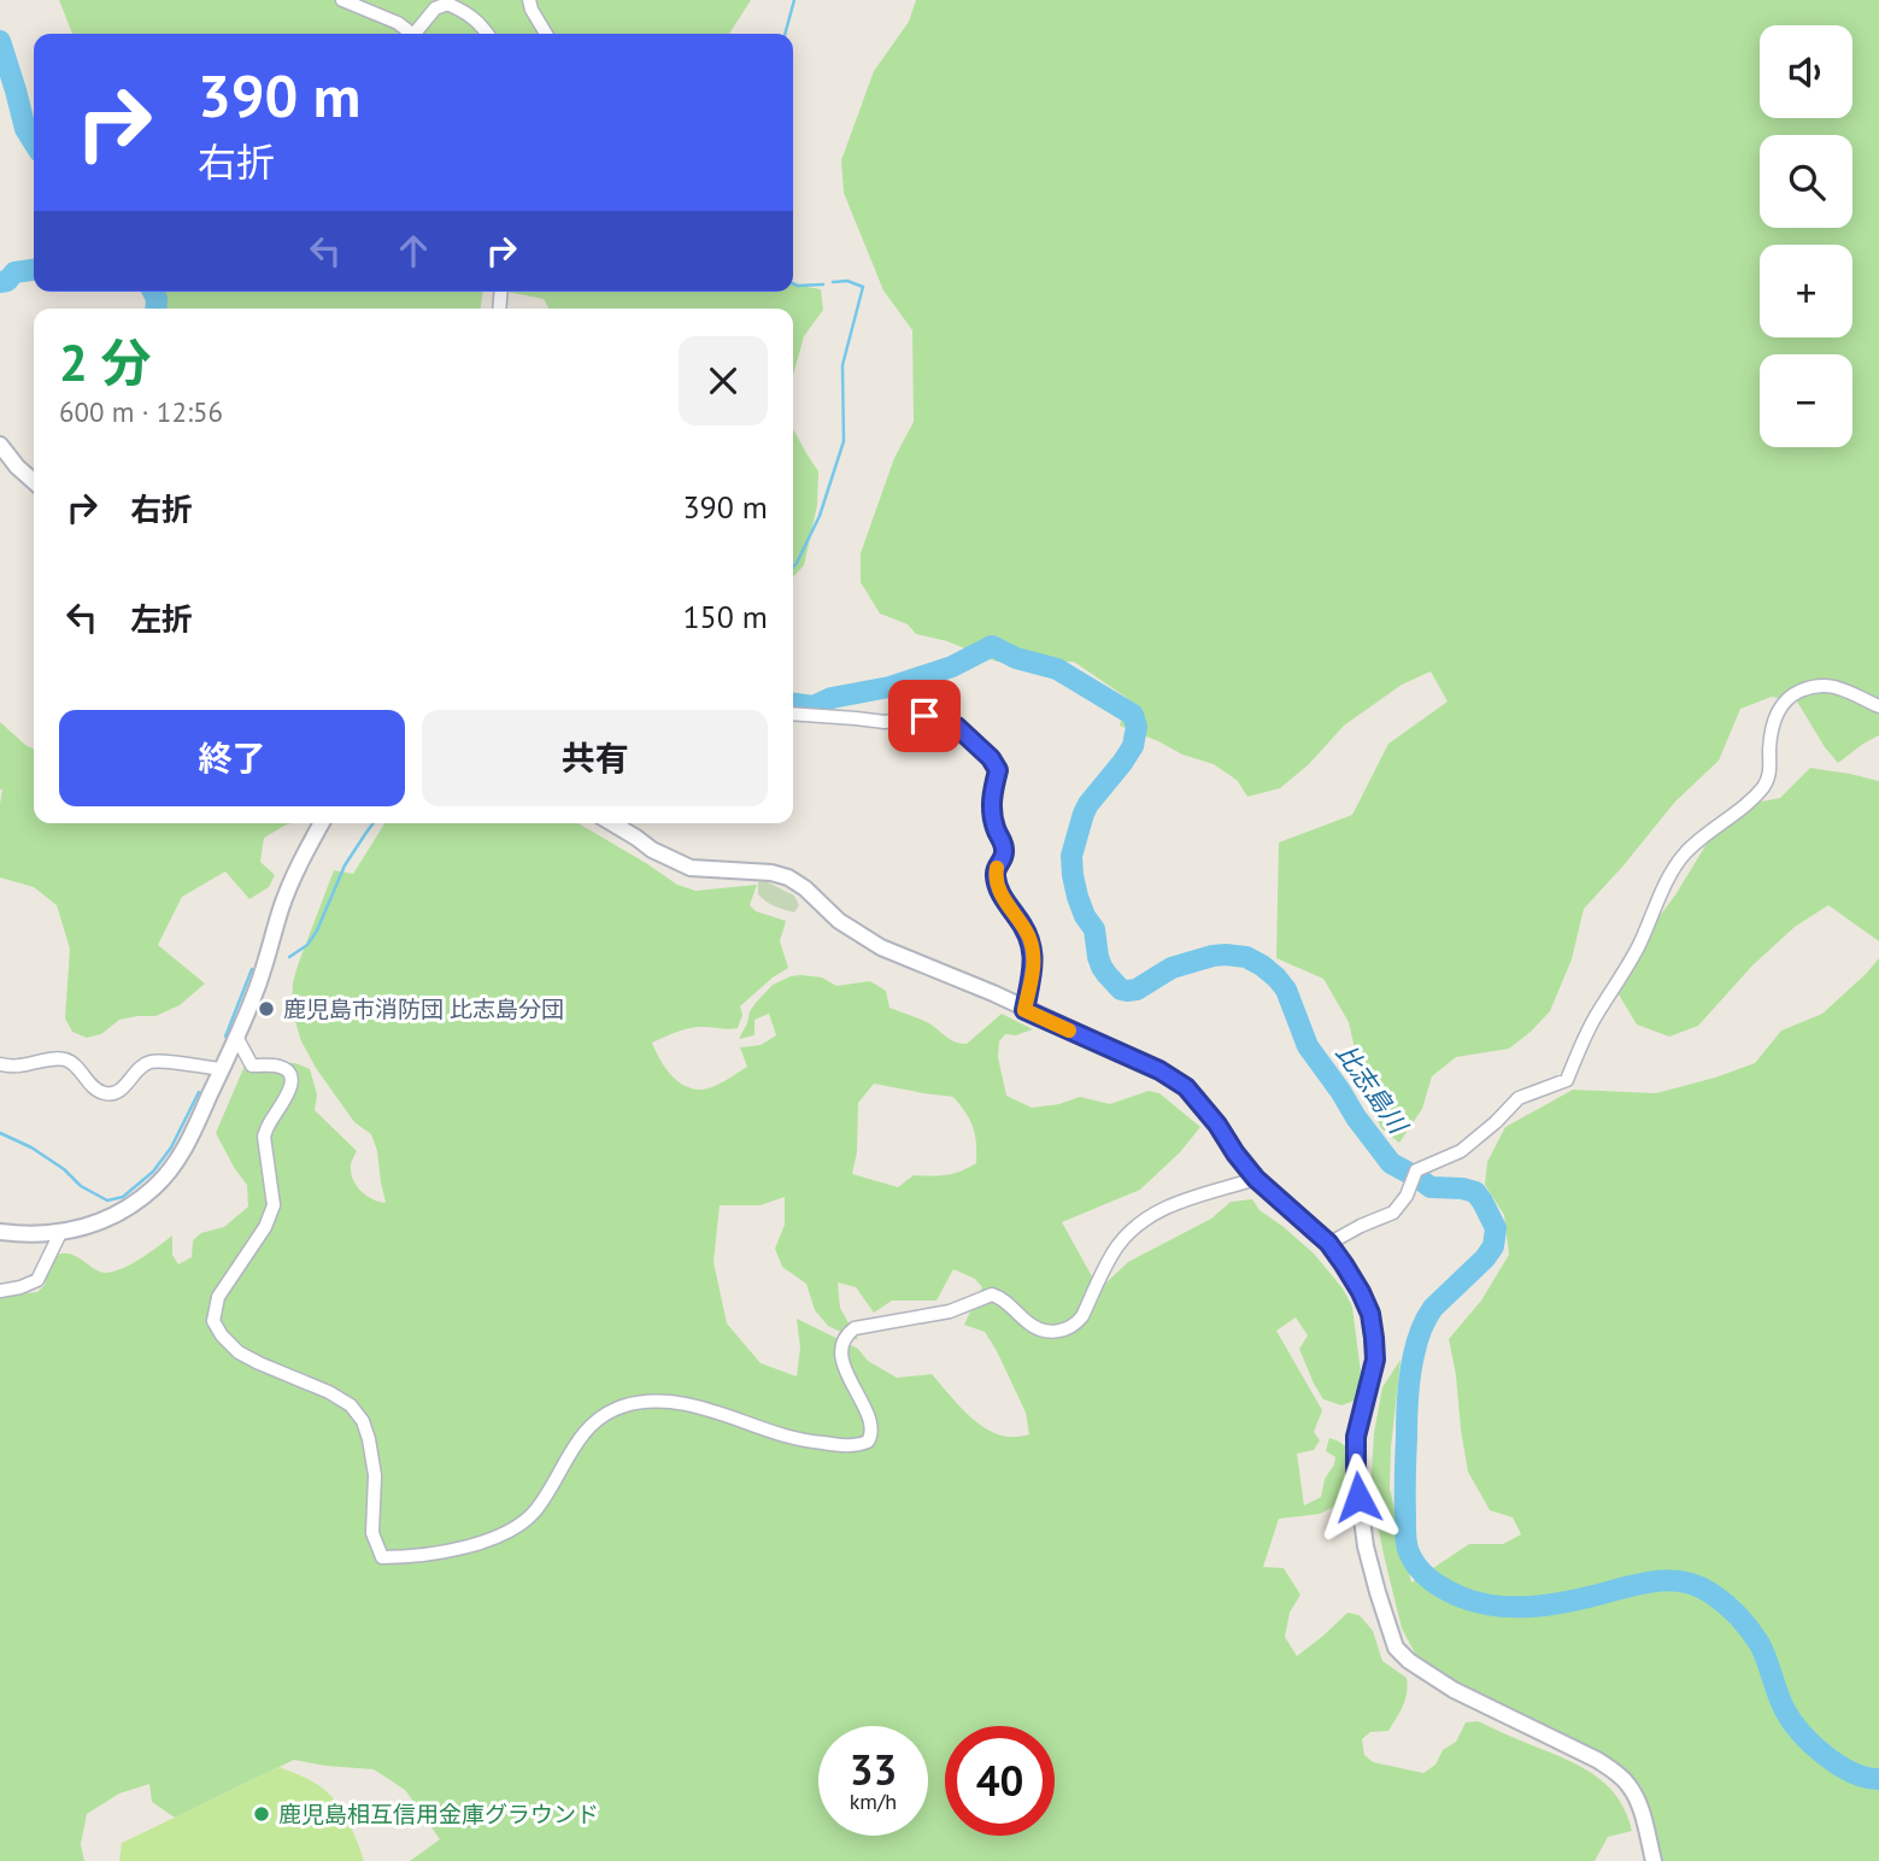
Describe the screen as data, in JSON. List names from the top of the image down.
{
  "water": ["比志島川"],
  "places": ["鹿児島市消防団 比志島分団", "鹿児島相互信用金庫グラウンド"],
  "page": {
    "map_buttons": ["+", "−"],
    "turn": ["390 m", "右折"],
    "heading": ["2 分", "600 m · 12:56"],
    "list": [
      {
        "name": "右折",
        "value": "390 m"
      },
      {
        "name": "左折",
        "value": "150 m"
      }
    ],
    "buttons": ["終了", "共有"],
    "speed": "33 km/h",
    "limit": "40"
  }
}
